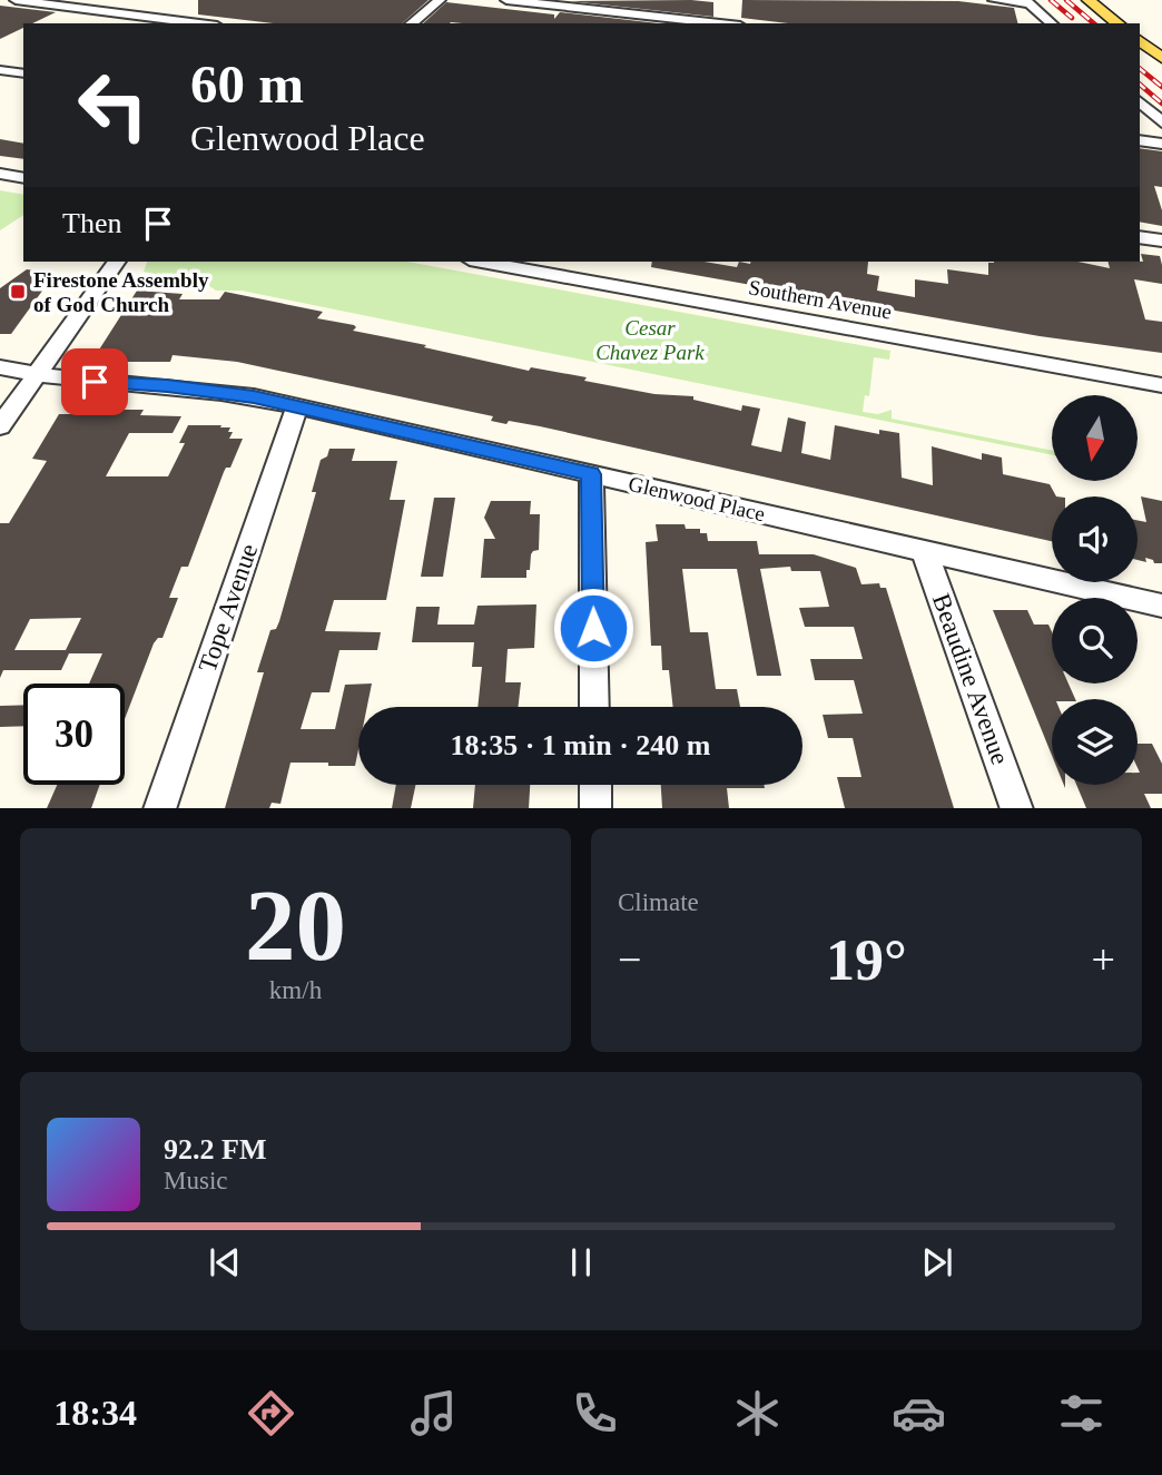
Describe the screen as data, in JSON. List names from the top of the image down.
{
  "streets": {
    "street": [
      "Southern Avenue",
      "Glenwood Place",
      "Tope Avenue",
      "Beaudine Avenue"
    ]
  },
  "crossings": [
    ["Glenwood Place", "Tope Avenue"],
    ["Glenwood Place", "Beaudine Avenue"]
  ],
  "parks": ["Cesar Chavez Park"],
  "places": {
    "transit": ["Firestone Assembly of God Church"]
  },
  "north": "bottom",
  "page": {
    "turn": ["60 m", "Glenwood Place"],
    "then": "Then",
    "limit": "30",
    "trip": "18:35 · 1 min · 240 m",
    "tile": [
      ["20", "km/h"],
      "Climate"
    ],
    "heat": ["−", "19°", "+"],
    "song": ["92.2 FM", "Music"],
    "tabs": "18:34"
  }
}
